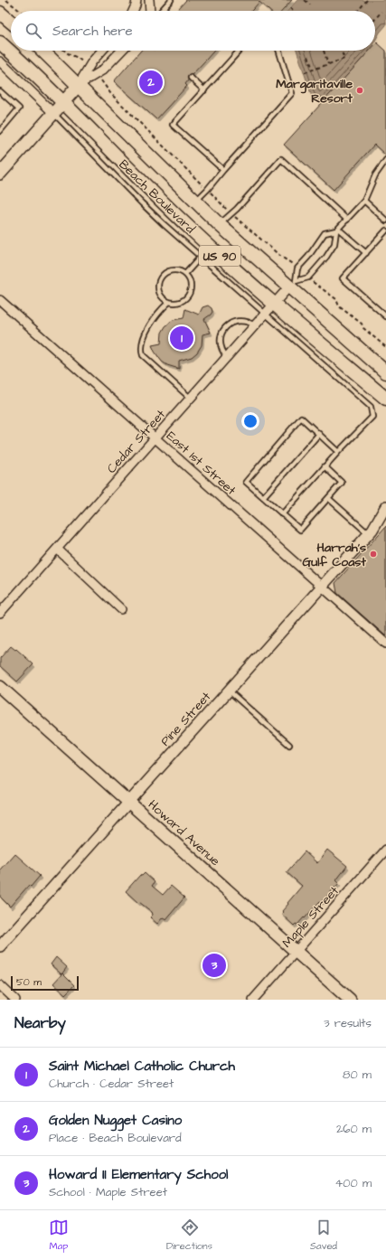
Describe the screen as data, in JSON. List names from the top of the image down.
{
  "streets": {
    "main road": ["Beach Boulevard", "US 90", "Howard Avenue"],
    "street": [
      "Cedar Street",
      "East 1st Street",
      "Pine Street",
      "Maple Street"
    ]
  },
  "crossings": [
    ["Beach Boulevard", "Cedar Street"],
    ["Cedar Street", "East 1st Street"],
    ["East 1st Street", "Pine Street"],
    ["Pine Street", "Howard Avenue"],
    ["Howard Avenue", "Maple Street"]
  ],
  "places": ["Margaritaville Resort", "Harrah's Gulf Coast"],
  "scale_bar": "50 m",
  "page": {
    "search": "Search here",
    "pins": ["2", "1", "3"],
    "scale": "50 m",
    "heading": ["Nearby", "3 results"],
    "list": [
      {
        "mark": "1",
        "name": "Saint Michael Catholic Church",
        "note": "Church · Cedar Street",
        "value": "80 m"
      },
      {
        "mark": "2",
        "name": "Golden Nugget Casino",
        "note": "Place · Beach Boulevard",
        "value": "260 m"
      },
      {
        "mark": "3",
        "name": "Howard II Elementary School",
        "note": "School · Maple Street",
        "value": "400 m"
      }
    ],
    "nav": ["Map", "Directions", "Saved"]
  }
}
